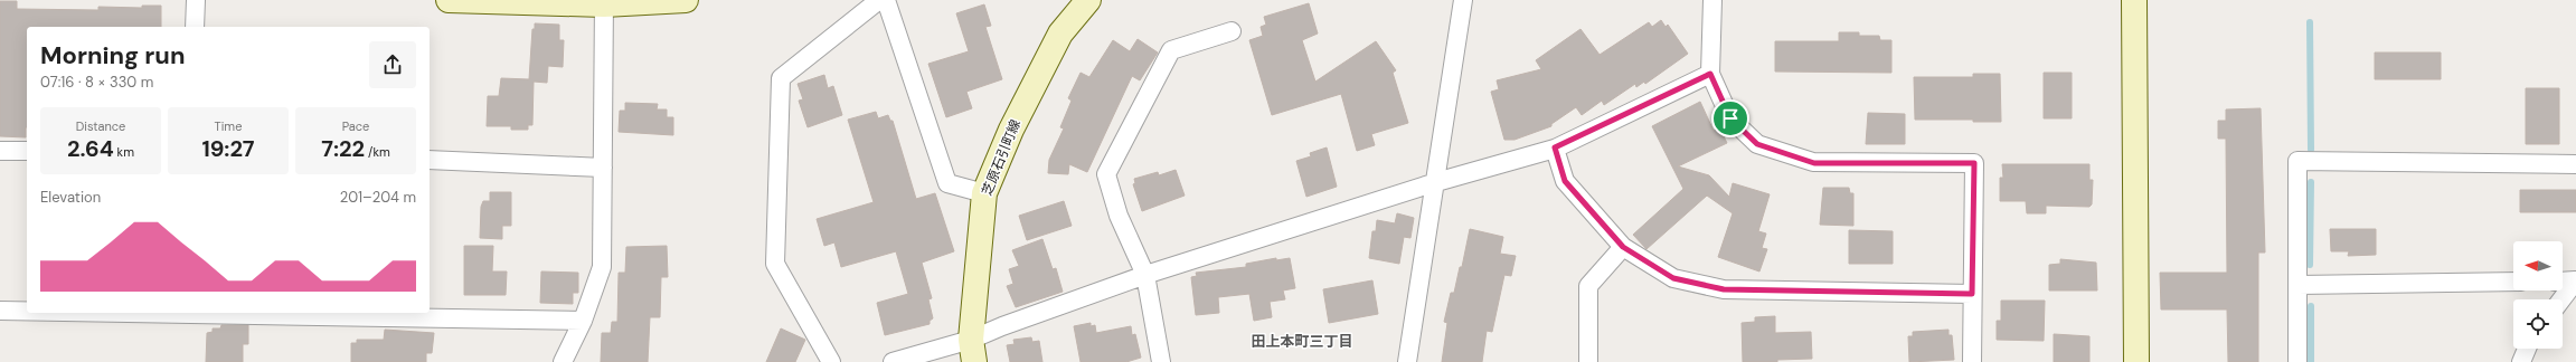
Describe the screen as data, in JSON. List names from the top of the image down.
{
  "streets": {
    "street": ["芝原石引町線"]
  },
  "districts": ["田上本町三丁目"],
  "north": "left",
  "page": {
    "heading": ["Morning run", "07:16 · 8 × 330 m"],
    "stats": [
      ["Distance", "2.64 km"],
      ["Time", "19:27"],
      ["Pace", "7:22 /km"]
    ],
    "chart": ["Elevation", "201–204 m"]
  }
}
